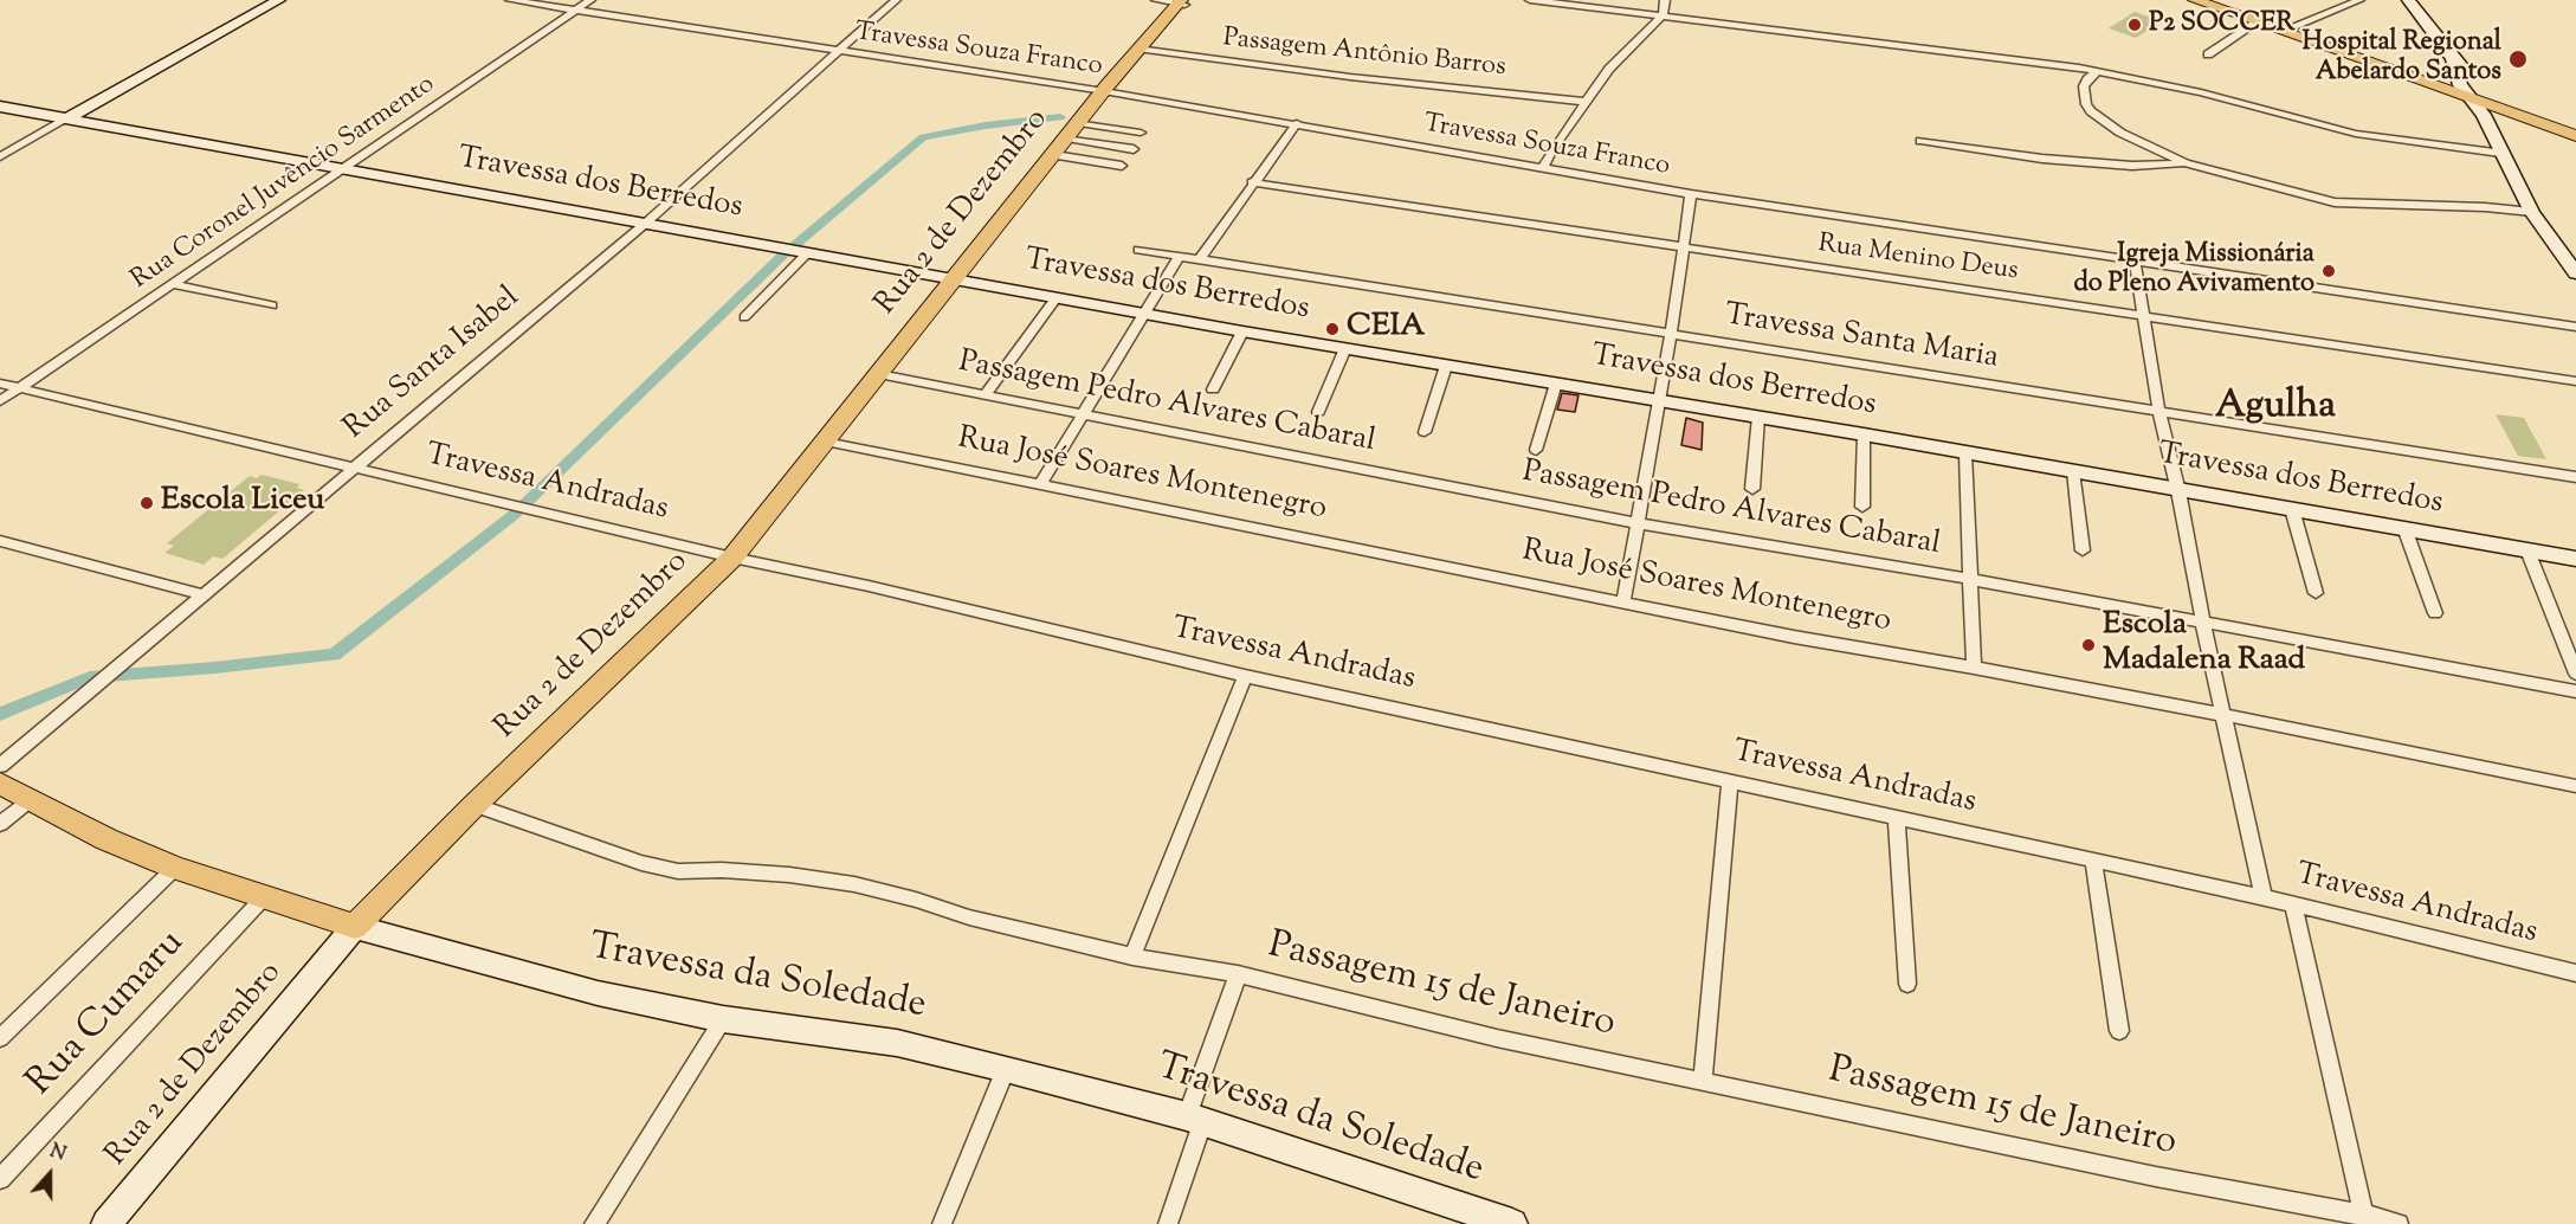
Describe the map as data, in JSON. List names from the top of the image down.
{
  "streets": {
    "main road": ["Rua 2 de Dezembro", "Travessa da Soledade"],
    "street": [
      "Travessa Souza Franco",
      "Passagem Antônio Barros",
      "Rua Coronel Juvêncio Sarmento",
      "Travessa dos Berredos",
      "Rua Menino Deus",
      "Travessa Santa Maria",
      "Rua Santa Isabel",
      "Passagem Pedro Alvares Cabaral",
      "Rua José Soares Montenegro",
      "Travessa Andradas",
      "Passagem 15 de Janeiro",
      "Rua Cumaru"
    ]
  },
  "crossings": [
    ["Travessa Souza Franco", "Rua Coronel Juvêncio Sarmento"],
    ["Travessa Souza Franco", "Rua 2 de Dezembro"],
    ["Travessa Souza Franco", "Rua Santa Isabel"],
    ["Passagem Antônio Barros", "Rua 2 de Dezembro"],
    ["Rua Coronel Juvêncio Sarmento", "Travessa dos Berredos"],
    ["Rua Coronel Juvêncio Sarmento", "Travessa Andradas"],
    ["Travessa dos Berredos", "Rua 2 de Dezembro"],
    ["Travessa dos Berredos", "Rua Santa Isabel"],
    ["Rua 2 de Dezembro", "Passagem Pedro Alvares Cabaral"],
    ["Rua 2 de Dezembro", "Rua José Soares Montenegro"],
    ["Rua 2 de Dezembro", "Travessa Andradas"],
    ["Rua 2 de Dezembro", "Travessa da Soledade"],
    ["Rua 2 de Dezembro", "Passagem 15 de Janeiro"],
    ["Rua Santa Isabel", "Travessa Andradas"],
    ["Travessa da Soledade", "Rua Cumaru"]
  ],
  "districts": ["Agulha"],
  "places": [
    "P2 SOCCER",
    "Hospital Regional Abelardo Santos",
    "Igreja Missionária do Pleno Avivamento",
    "CEIA",
    "Escola Liceu",
    "Escola Madalena Raad"
  ],
  "north": "top"
}
